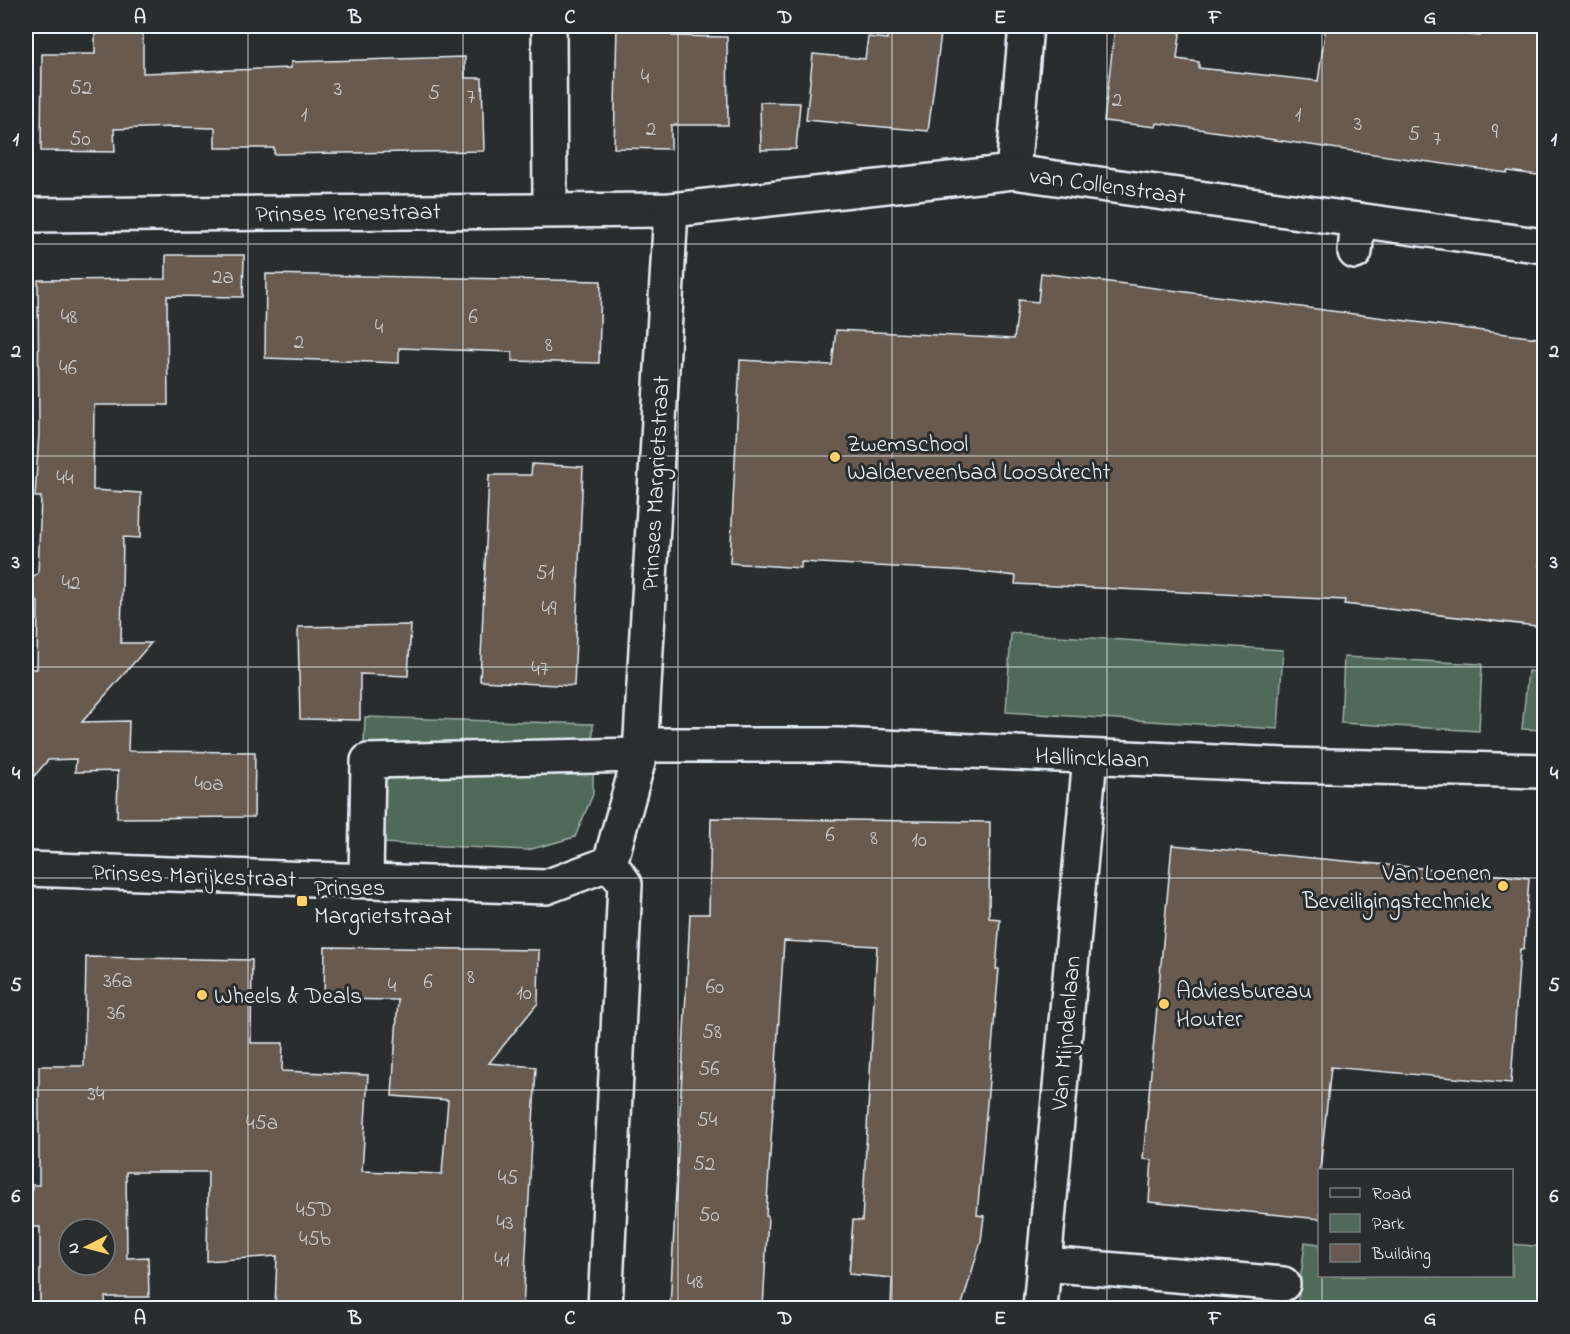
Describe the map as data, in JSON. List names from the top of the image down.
{
  "streets": {
    "street": [
      "van Collenstraat",
      "Prinses Irenestraat",
      "Prinses Margrietstraat",
      "Hallincklaan",
      "Prinses Marijkestraat",
      "Van Mijndenlaan"
    ]
  },
  "crossings": [
    ["van Collenstraat", "Prinses Irenestraat"],
    ["van Collenstraat", "Prinses Margrietstraat"],
    ["Prinses Irenestraat", "Prinses Margrietstraat"],
    ["Prinses Margrietstraat", "Hallincklaan"],
    ["Prinses Margrietstraat", "Prinses Marijkestraat"],
    ["Hallincklaan", "Van Mijndenlaan"]
  ],
  "places": {
    "other": [
      "Zwemschool Walderveenbad Loosdrecht",
      "Van Loenen Beveiligingstechniek",
      "Wheels & Deals",
      "Adviesbureau Houter"
    ],
    "transit": ["Prinses Margrietstraat"]
  },
  "house_numbers": [
    "4",
    "52",
    "3",
    "5",
    "7",
    "2",
    "1",
    "1",
    "3",
    "2",
    "9",
    "5",
    "50",
    "7",
    "2a",
    "48",
    "6",
    "4",
    "2",
    "8",
    "46",
    "44",
    "51",
    "42",
    "49",
    "47",
    "40a",
    "6",
    "8",
    "10",
    "8",
    "36a",
    "6",
    "4",
    "60",
    "10",
    "36",
    "58",
    "56",
    "34",
    "54",
    "45a",
    "52",
    "45",
    "45D",
    "50",
    "43",
    "45b",
    "41",
    "48"
  ],
  "legend": ["Road", "Park", "Building"],
  "north": "left",
  "grid": {
    "columns": [
      "A",
      "B",
      "C",
      "D",
      "E",
      "F",
      "G"
    ],
    "rows": [
      "1",
      "2",
      "3",
      "4",
      "5",
      "6"
    ]
  }
}
